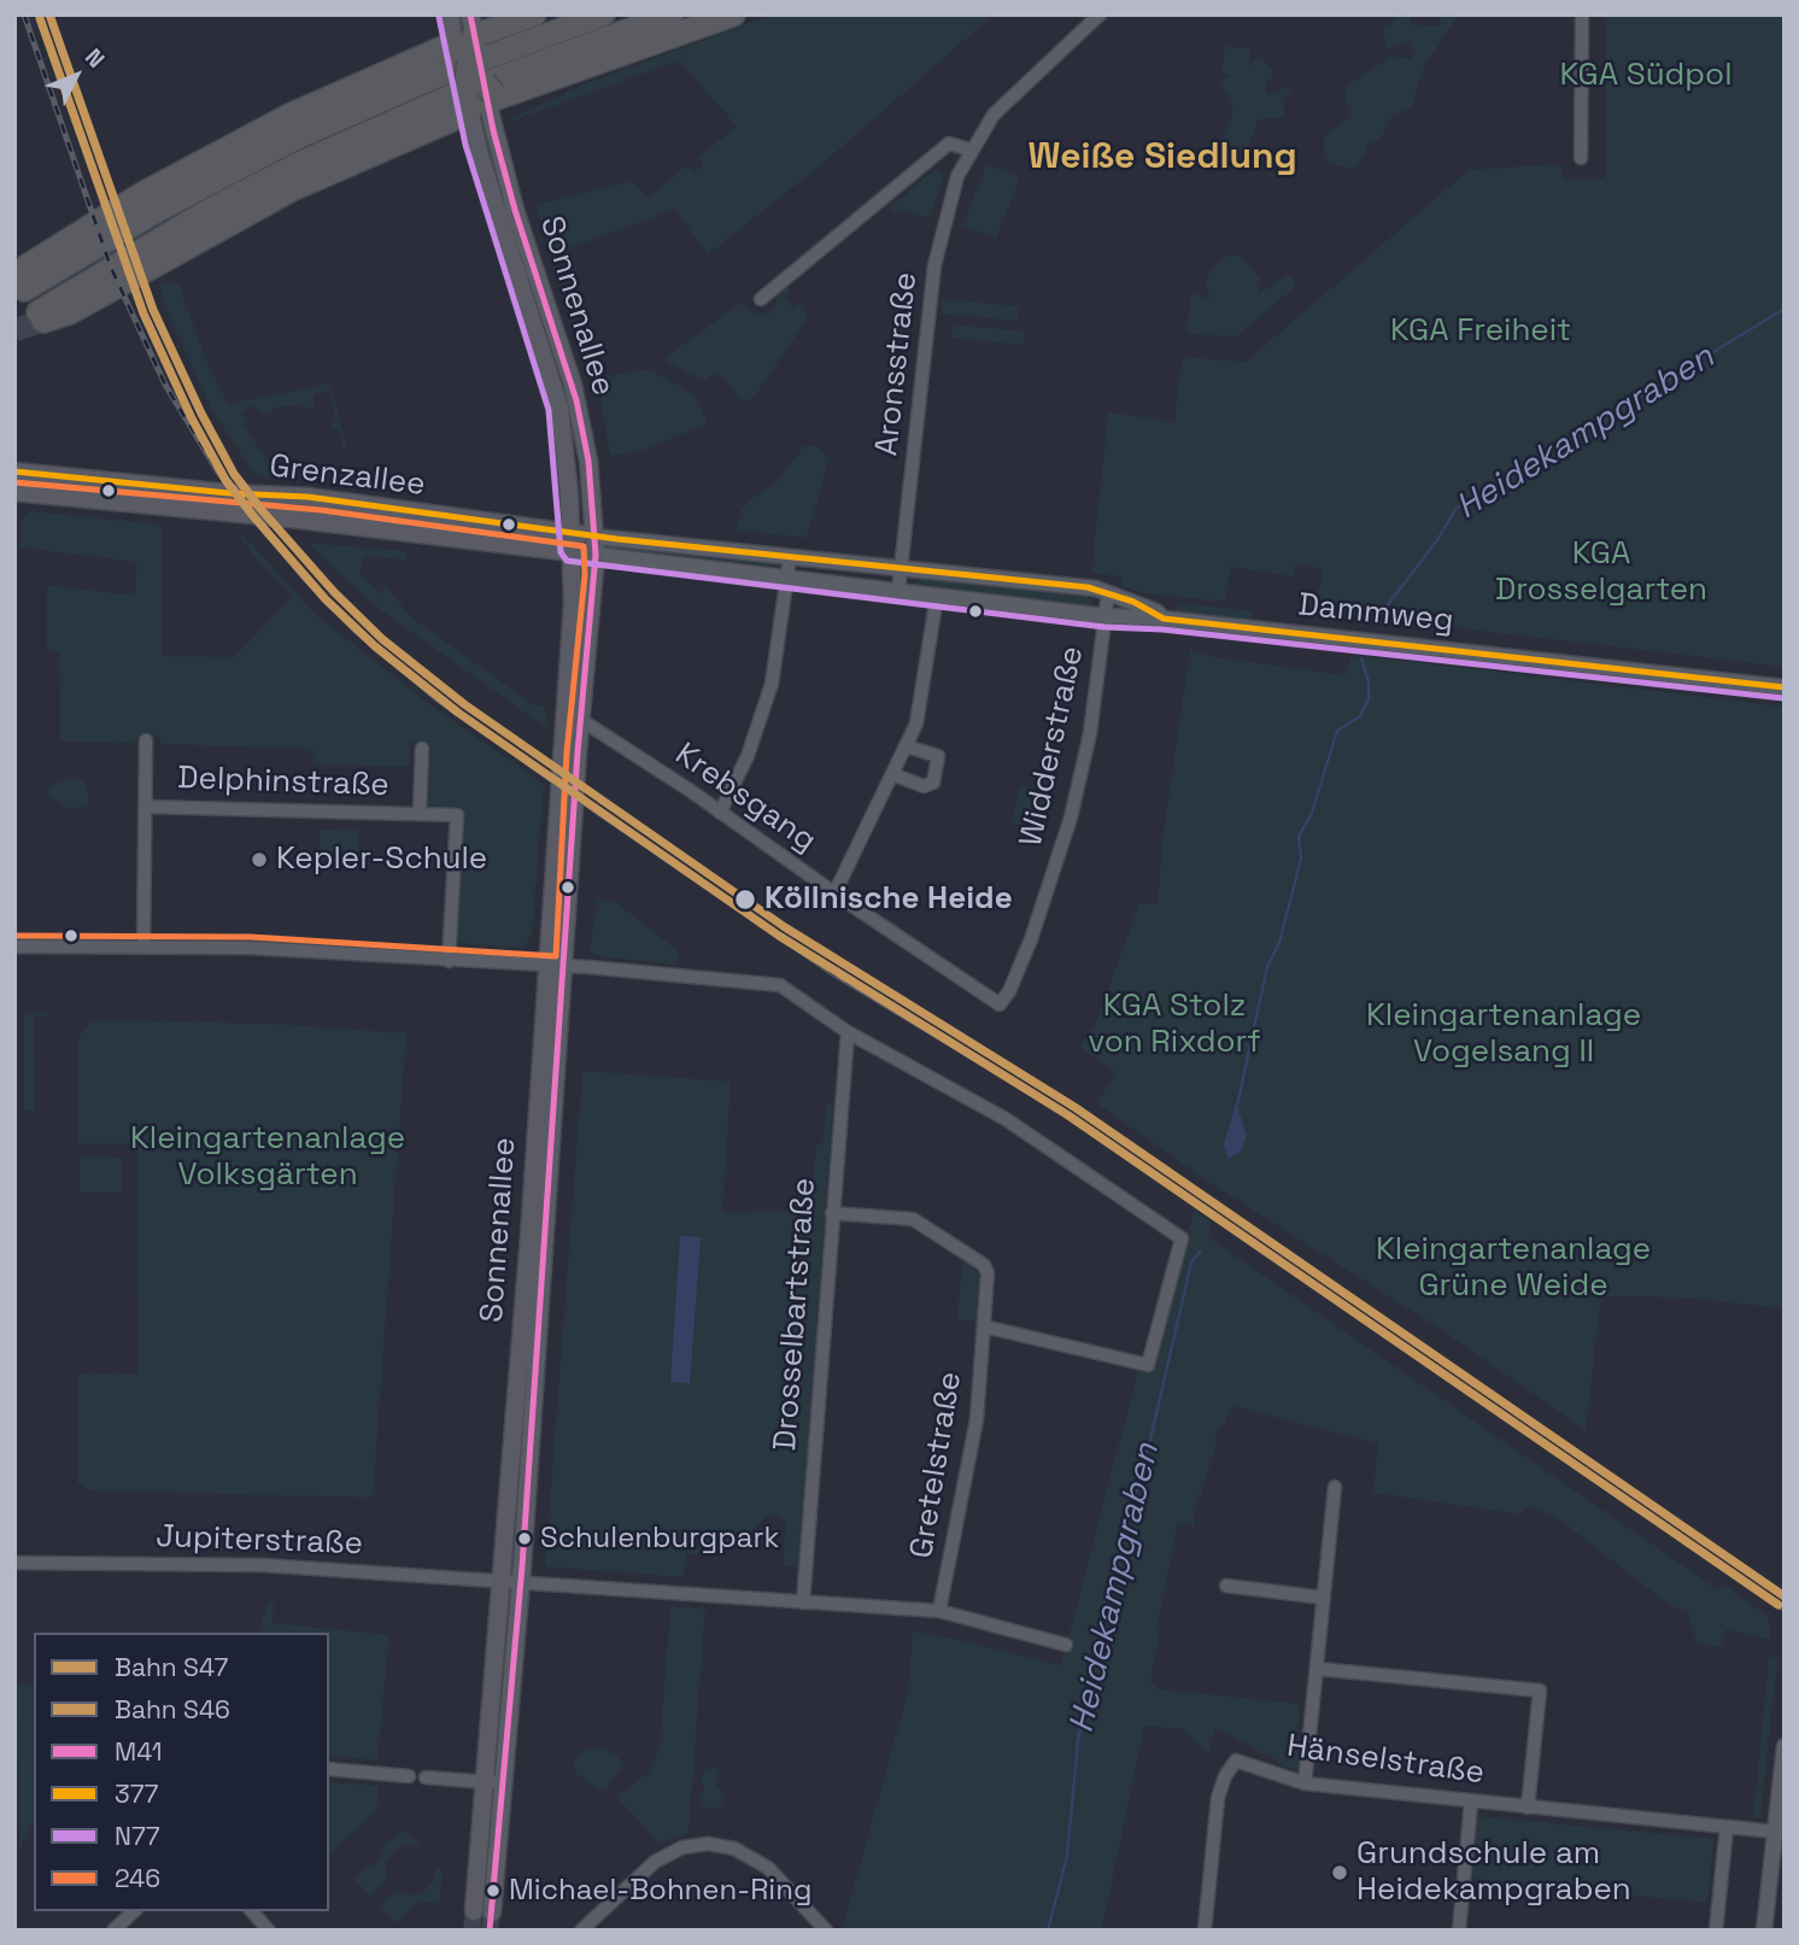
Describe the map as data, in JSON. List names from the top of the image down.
{
  "streets": {
    "main road": ["Sonnenallee", "Grenzallee"],
    "street": [
      "Aronsstraße",
      "Dammweg",
      "Widderstraße",
      "Delphinstraße",
      "Krebsgang",
      "Drosselbartstraße",
      "Gretelstraße",
      "Jupiterstraße",
      "Hänselstraße"
    ]
  },
  "crossings": [
    ["Sonnenallee", "Grenzallee"],
    ["Sonnenallee", "Dammweg"],
    ["Sonnenallee", "Krebsgang"],
    ["Sonnenallee", "Jupiterstraße"],
    ["Aronsstraße", "Dammweg"],
    ["Grenzallee", "Dammweg"],
    ["Dammweg", "Widderstraße"],
    ["Widderstraße", "Krebsgang"],
    ["Drosselbartstraße", "Gretelstraße"]
  ],
  "districts": ["Weiße Siedlung"],
  "water": ["Heidekampgraben"],
  "parks": [
    "KGA Südpol",
    "KGA Freiheit",
    "KGA Drosselgarten",
    "KGA Stolz von Rixdorf",
    "Kleingartenanlage Vogelsang II",
    "Kleingartenanlage Volksgärten",
    "Kleingartenanlage Grüne Weide"
  ],
  "places": [
    "Kepler-Schule",
    "Köllnische Heide",
    "Schulenburgpark",
    "Grundschule am Heidekampgraben",
    "Michael-Bohnen-Ring"
  ],
  "lines": [
    "rail line S47",
    "transit line M41",
    "transit line N77",
    "rail line S46",
    "transit line 377",
    "transit line 246"
  ],
  "legend": [
    "Bahn S47",
    "Bahn S46",
    "M41",
    "377",
    "N77",
    "246"
  ],
  "north": "top right"
}
